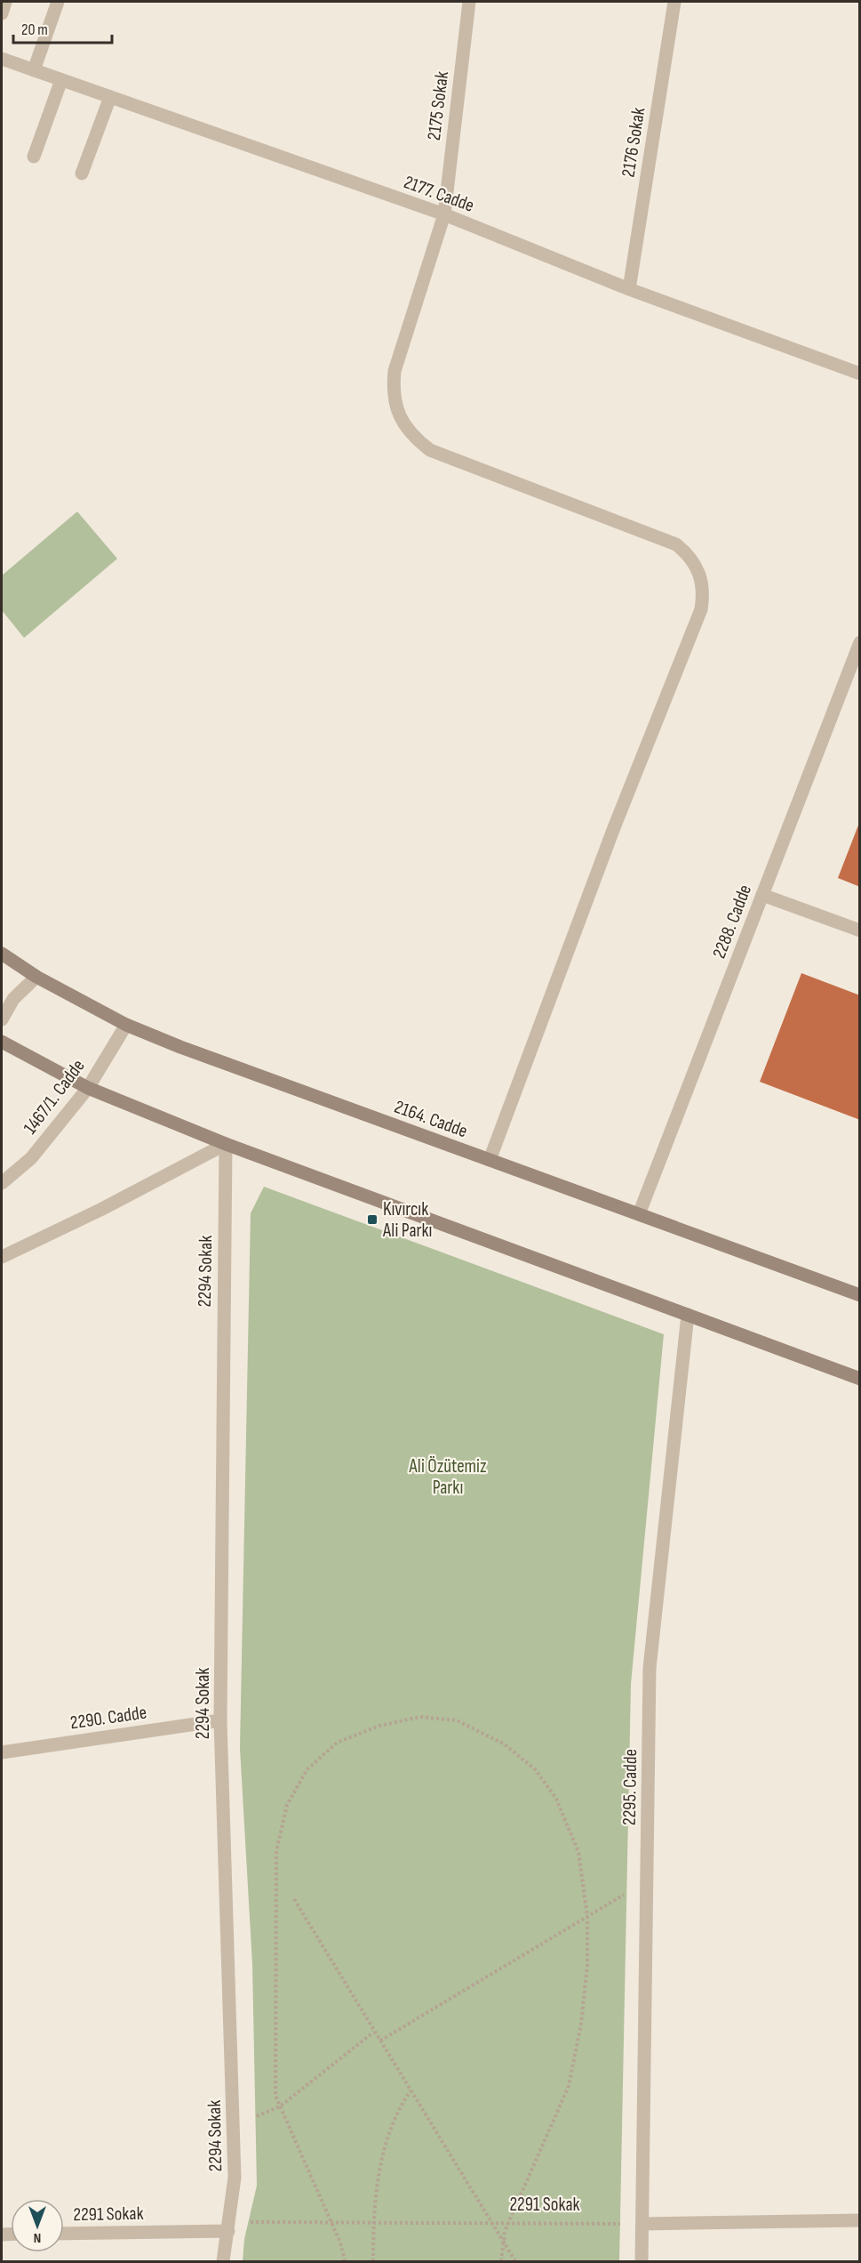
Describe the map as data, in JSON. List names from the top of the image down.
{
  "streets": {
    "main road": ["2164. Cadde"],
    "street": [
      "2175 Sokak",
      "2176 Sokak",
      "2177. Cadde",
      "2288. Cadde",
      "1467/1. Cadde",
      "2294 Sokak",
      "2290. Cadde",
      "2295. Cadde",
      "2291 Sokak"
    ]
  },
  "crossings": [
    ["2175 Sokak", "2177. Cadde"],
    ["2175 Sokak", "2164. Cadde"],
    ["2176 Sokak", "2177. Cadde"],
    ["2288. Cadde", "2164. Cadde"],
    ["1467/1. Cadde", "2164. Cadde"],
    ["2294 Sokak", "2290. Cadde"],
    ["2294 Sokak", "2291 Sokak"],
    ["2295. Cadde", "2291 Sokak"]
  ],
  "parks": ["Ali Özütemiz Parkı"],
  "places": {
    "transit": ["Kıvırcık Ali Parkı"]
  },
  "scale_bar": "20 m",
  "north": "bottom"
}
